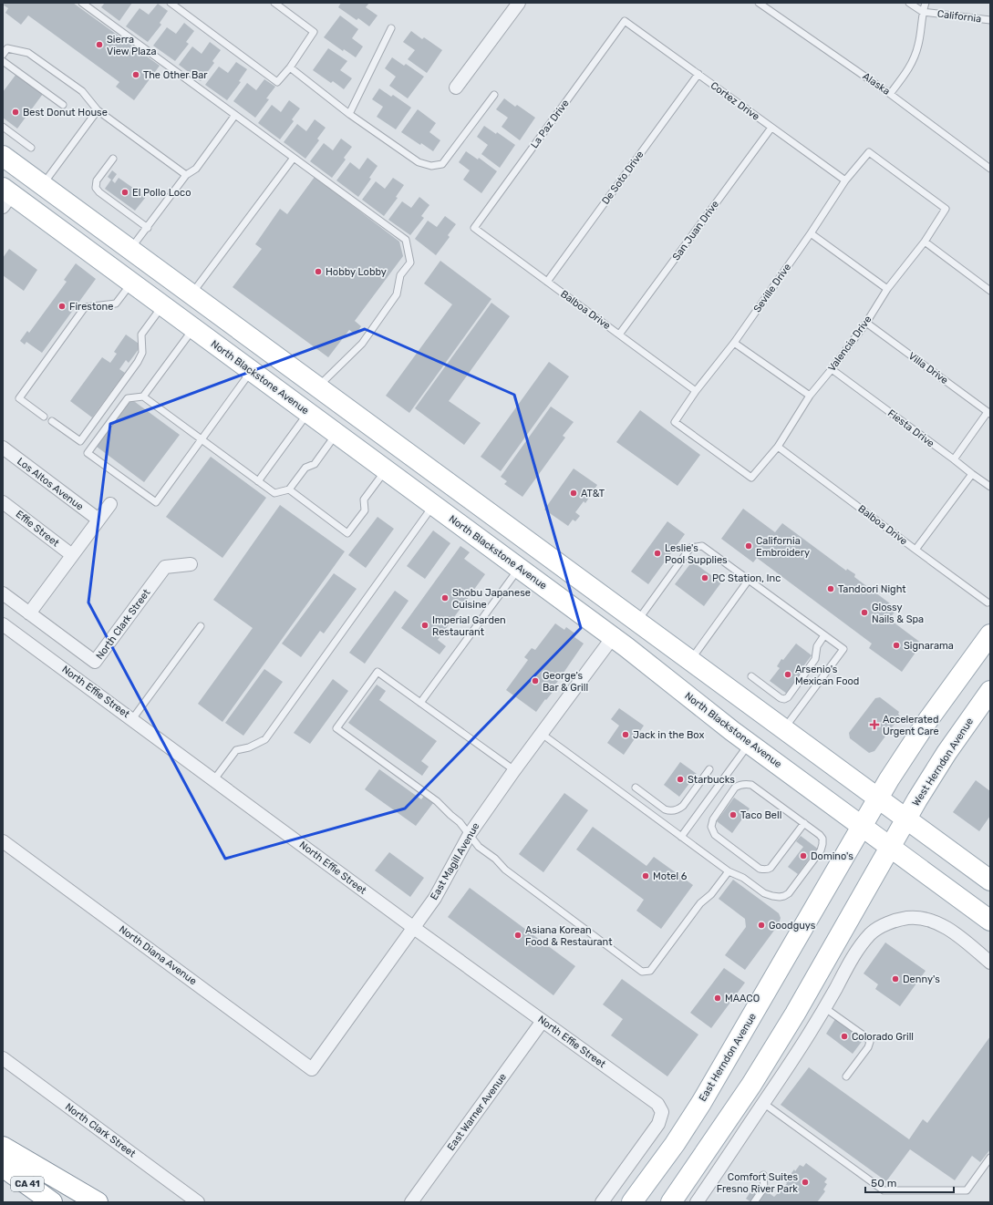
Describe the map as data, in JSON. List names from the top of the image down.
{
  "streets": {
    "main road": [
      "North Blackstone Avenue",
      "West Herndon Avenue",
      "East Herndon Avenue",
      "CA 41"
    ],
    "street": [
      "Los Altos Avenue",
      "Effie Street",
      "North Clark Street",
      "North Effie Street",
      "East Magill Avenue",
      "North Diana Avenue",
      "East Warner Avenue"
    ],
    "lane": [
      "California",
      "Alaska",
      "Cortez Drive",
      "La Paz Drive",
      "De Soto Drive",
      "San Juan Drive",
      "Seville Drive",
      "Balboa Drive",
      "Valencia Drive",
      "Villa Drive",
      "Fiesta Drive"
    ]
  },
  "crossings": [
    ["Cortez Drive", "La Paz Drive"],
    ["Cortez Drive", "De Soto Drive"],
    ["Cortez Drive", "San Juan Drive"],
    ["Cortez Drive", "Seville Drive"],
    ["La Paz Drive", "Balboa Drive"],
    ["De Soto Drive", "Balboa Drive"],
    ["San Juan Drive", "Balboa Drive"],
    ["Seville Drive", "Balboa Drive"],
    ["Seville Drive", "Valencia Drive"],
    ["Balboa Drive", "Valencia Drive"],
    ["Valencia Drive", "Villa Drive"],
    ["Valencia Drive", "Fiesta Drive"],
    ["North Blackstone Avenue", "West Herndon Avenue"],
    ["North Blackstone Avenue", "East Magill Avenue"],
    ["North Blackstone Avenue", "East Herndon Avenue"],
    ["North Effie Street", "East Magill Avenue"],
    ["North Effie Street", "East Warner Avenue"],
    ["East Magill Avenue", "North Diana Avenue"]
  ],
  "places": {
    "other": [
      "Sierra View Plaza",
      "The Other Bar",
      "Best Donut House",
      "El Pollo Loco",
      "Hobby Lobby",
      "Firestone",
      "AT&T",
      "California Embroidery",
      "Leslie's Pool Supplies",
      "PC Station, Inc",
      "Tandoori Night",
      "Shobu Japanese Cuisine",
      "Glossy Nails & Spa",
      "Imperial Garden Restaurant",
      "Signarama",
      "Arsenio's Mexican Food",
      "George's Bar & Grill",
      "Jack in the Box",
      "Starbucks",
      "Taco Bell",
      "Domino's",
      "Motel 6",
      "Goodguys",
      "Asiana Korean Food & Restaurant",
      "Denny's",
      "MAACO",
      "Colorado Grill",
      "Comfort Suites Fresno River Park"
    ],
    "health": ["Accelerated Urgent Care"]
  },
  "scale_bar": "50 m"
}
